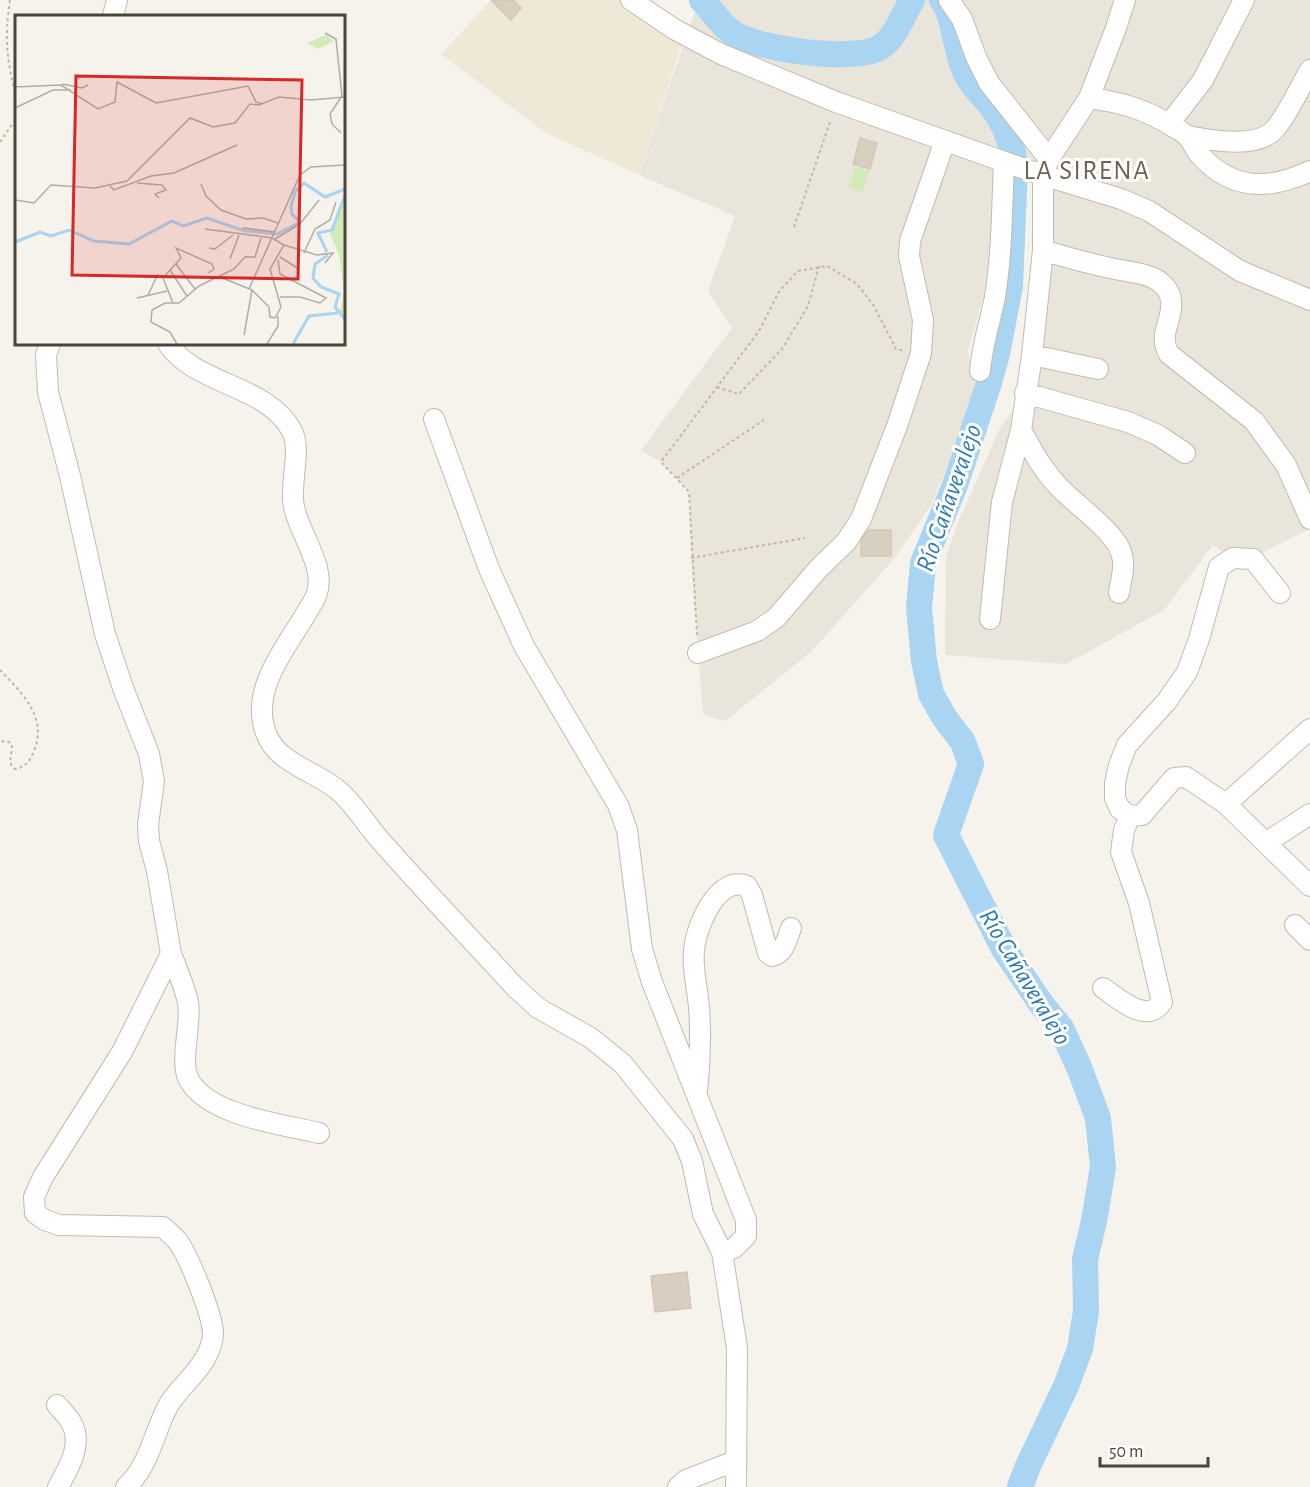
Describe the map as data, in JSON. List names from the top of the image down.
{
  "districts": ["LA SIRENA"],
  "water": ["Río Cañaveralejo"],
  "scale_bar": "50 m"
}
